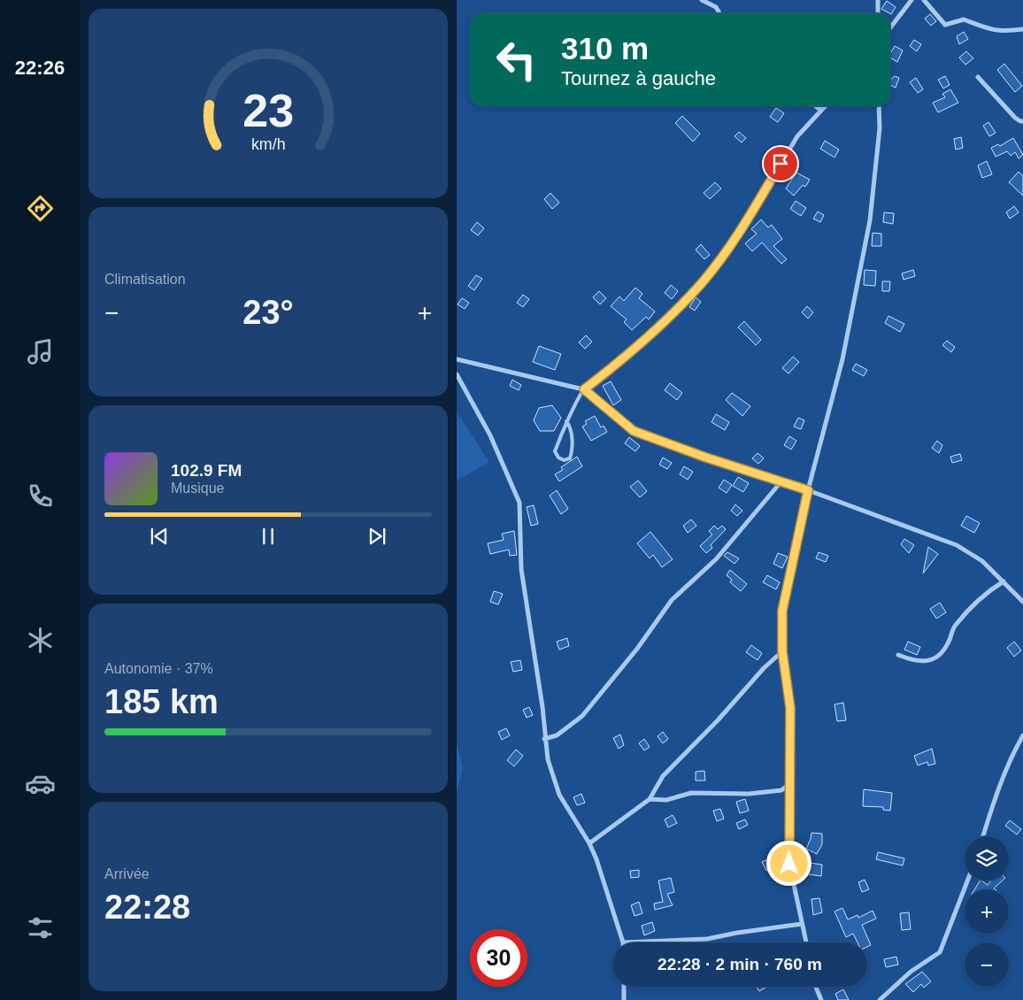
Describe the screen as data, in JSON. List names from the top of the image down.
{
  "page": {
    "tabs": "22:26",
    "turn": ["310 m", "Tournez à gauche"],
    "tile": [
      "Climatisation",
      ["Autonomie · 37%", "185 km"],
      ["Arrivée", "22:28"]
    ],
    "heat": ["−", "23°", "+"],
    "song": ["102.9 FM", "Musique"],
    "map_buttons": ["+", "−"],
    "limit": "30",
    "trip": "22:28 · 2 min · 760 m",
    "gauge": ["23", "km/h"]
  }
}
